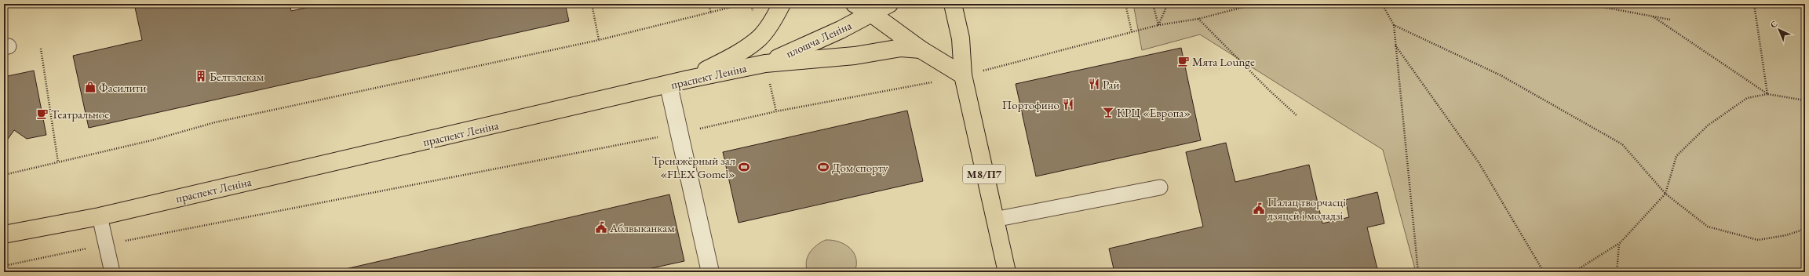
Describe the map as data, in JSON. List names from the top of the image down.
{
  "streets": {
    "main road": ["плошча Леніна", "праспект Леніна", "М8/П7"]
  },
  "crossings": [
    ["плошча Леніна", "праспект Леніна"],
    ["плошча Леніна", "М8/П7"]
  ],
  "places": {
    "cafe": ["Мята Lounge", "Театральное"],
    "building": ["Белтэлекам"],
    "restaurant": ["Рай", "Портофино"],
    "shop": ["Фасилити"],
    "bar": ["КРЦ «Европа»"],
    "sports": ["Тренажёрный зал «FLEX Gomel»", "Дом спорту"],
    "public building": ["Палац творчасці дзяцей і моладзі", "Аблвыканкам"]
  },
  "north": "top left"
}
